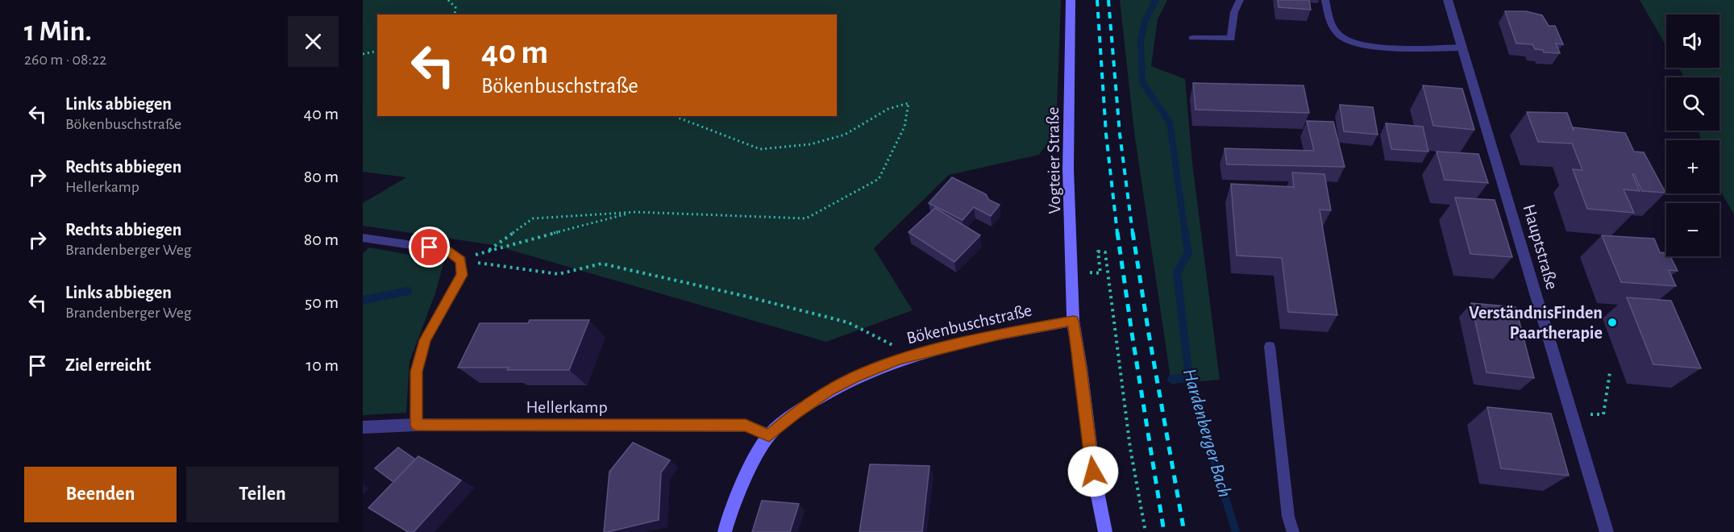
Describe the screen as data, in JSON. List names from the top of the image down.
{
  "streets": {
    "main road": ["Vogteier Straße", "Bökenbuschstraße"],
    "street": ["Hauptstraße", "Hellerkamp"]
  },
  "crossings": [
    ["Vogteier Straße", "Bökenbuschstraße"],
    ["Bökenbuschstraße", "Hellerkamp"]
  ],
  "water": ["Hardenberger Bach"],
  "places": ["VerständnisFinden Paartherapie"],
  "page": {
    "heading": ["1 Min.", "260 m · 08:22"],
    "map_buttons": ["+", "−"],
    "turn": ["40 m", "Bökenbuschstraße"],
    "list": [
      {
        "name": "Links abbiegen",
        "note": "Bökenbuschstraße",
        "value": "40 m"
      },
      {
        "name": "Rechts abbiegen",
        "note": "Hellerkamp",
        "value": "80 m"
      },
      {
        "name": "Rechts abbiegen",
        "note": "Brandenberger Weg",
        "value": "80 m"
      },
      {
        "name": "Links abbiegen",
        "note": "Brandenberger Weg",
        "value": "50 m"
      },
      {
        "name": "Ziel erreicht",
        "value": "10 m"
      }
    ],
    "buttons": ["Beenden", "Teilen"]
  }
}
